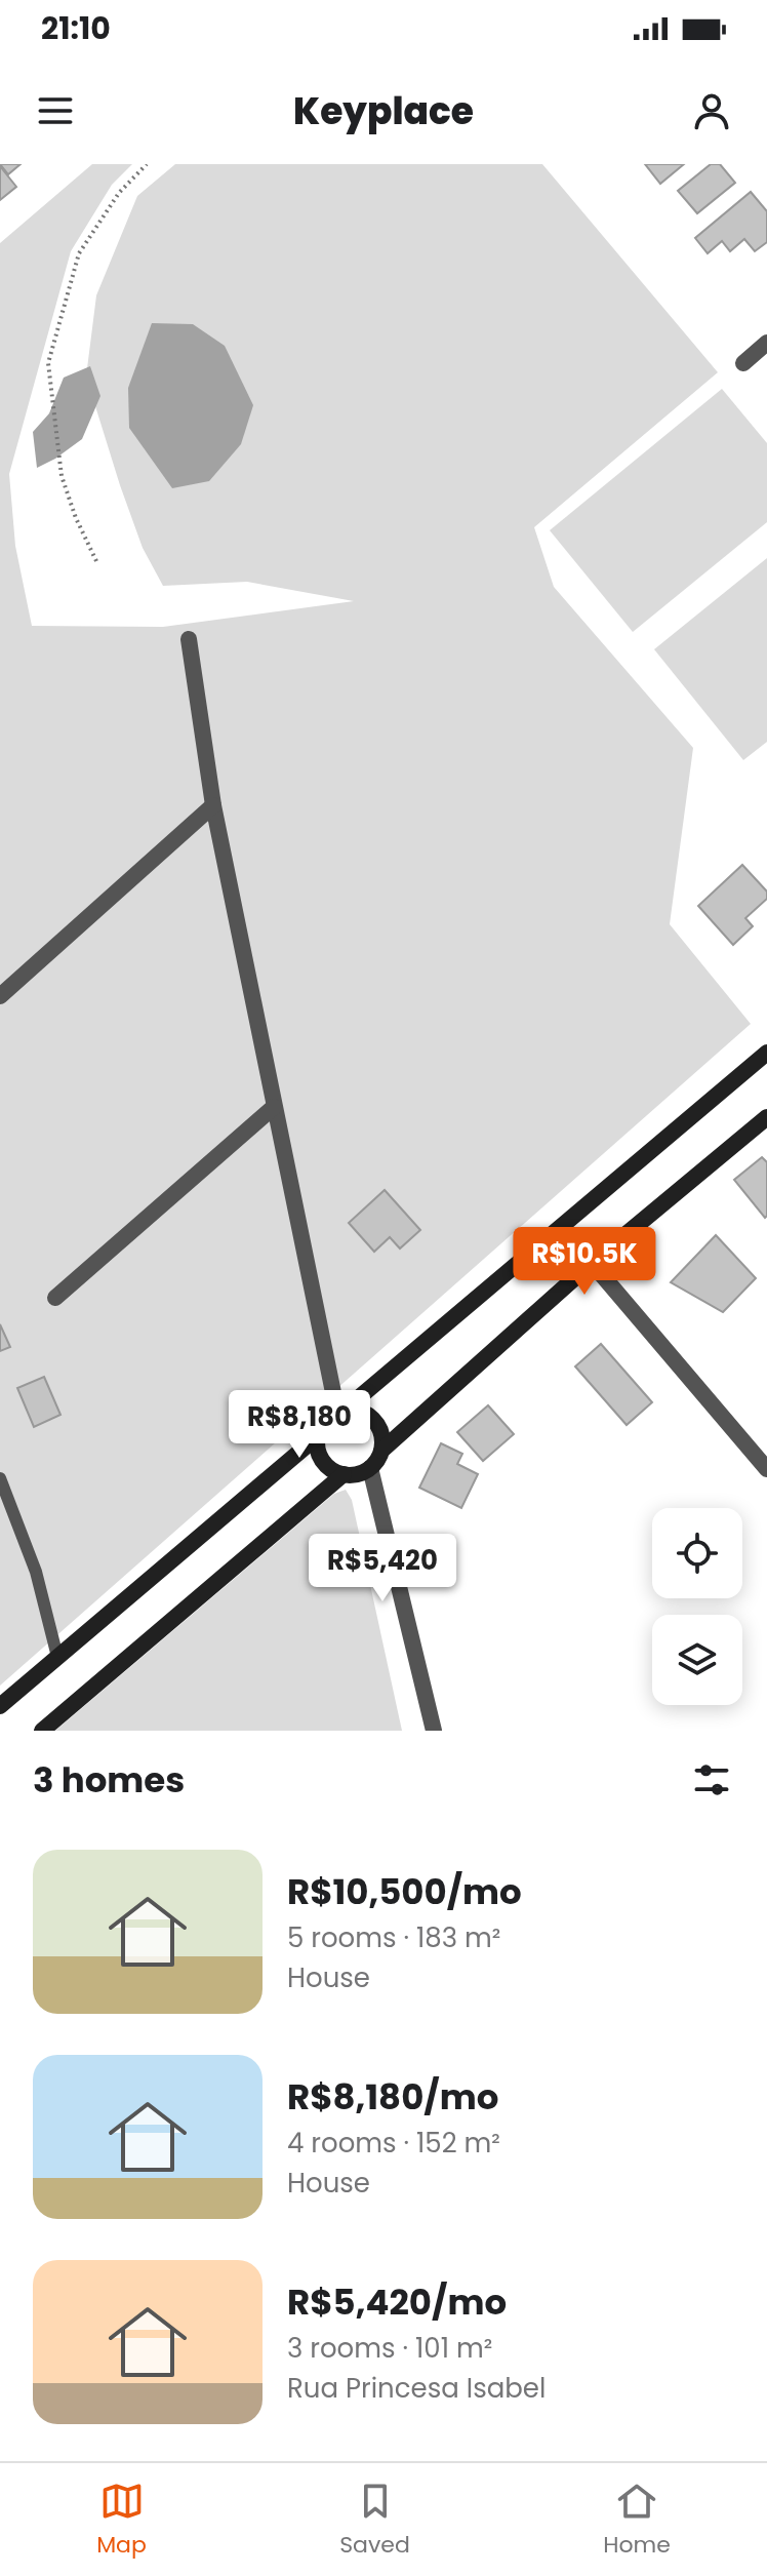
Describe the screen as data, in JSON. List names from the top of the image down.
{
  "page": {
    "status": "21:10",
    "header": "Keyplace",
    "price": ["R$10.5K", "R$8,180", "R$5,420"],
    "heading": "3 homes",
    "list": [
      {
        "name": "R$10,500/mo",
        "note": "5 rooms · 183 m² · House"
      },
      {
        "name": "R$8,180/mo",
        "note": "4 rooms · 152 m² · House"
      },
      {
        "name": "R$5,420/mo",
        "note": "3 rooms · 101 m² · Rua Princesa Isabel"
      }
    ],
    "tabs": ["Map", "Saved", "Home"]
  }
}
